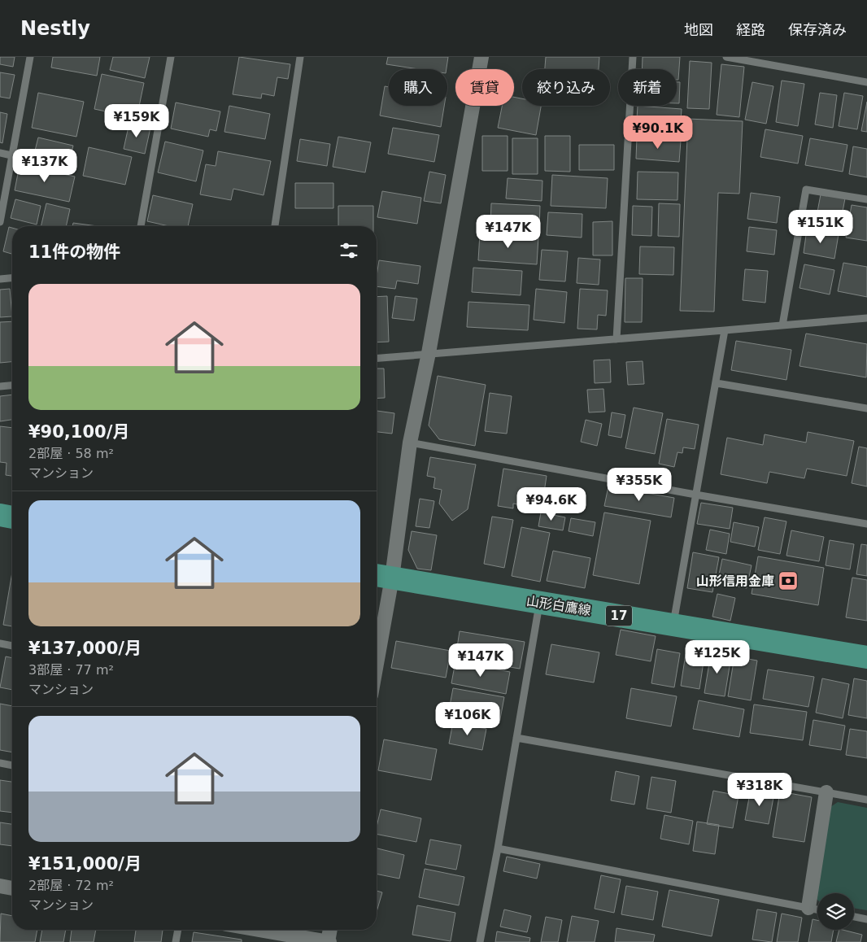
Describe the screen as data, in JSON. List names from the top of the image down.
{
  "streets": {
    "main road": ["山形白鷹線", "17"]
  },
  "places": {
    "bank": ["山形信用金庫"]
  },
  "page": {
    "header": "Nestly",
    "nav": ["地図", "経路", "保存済み"],
    "chip": [
      "購入",
      "賃貸",
      "絞り込み",
      "新着"
    ],
    "price": [
      "¥159K",
      "¥90.1K",
      "¥137K",
      "¥151K",
      "¥147K",
      "¥355K",
      "¥94.6K",
      "¥125K",
      "¥147K",
      "¥106K",
      "¥318K"
    ],
    "heading": "11件の物件",
    "list": [
      {
        "name": "¥90,100/月",
        "note": "2部屋 · 58 m² · マンション"
      },
      {
        "name": "¥137,000/月",
        "note": "3部屋 · 77 m² · マンション"
      },
      {
        "name": "¥151,000/月",
        "note": "2部屋 · 72 m² · マンション"
      }
    ]
  }
}
